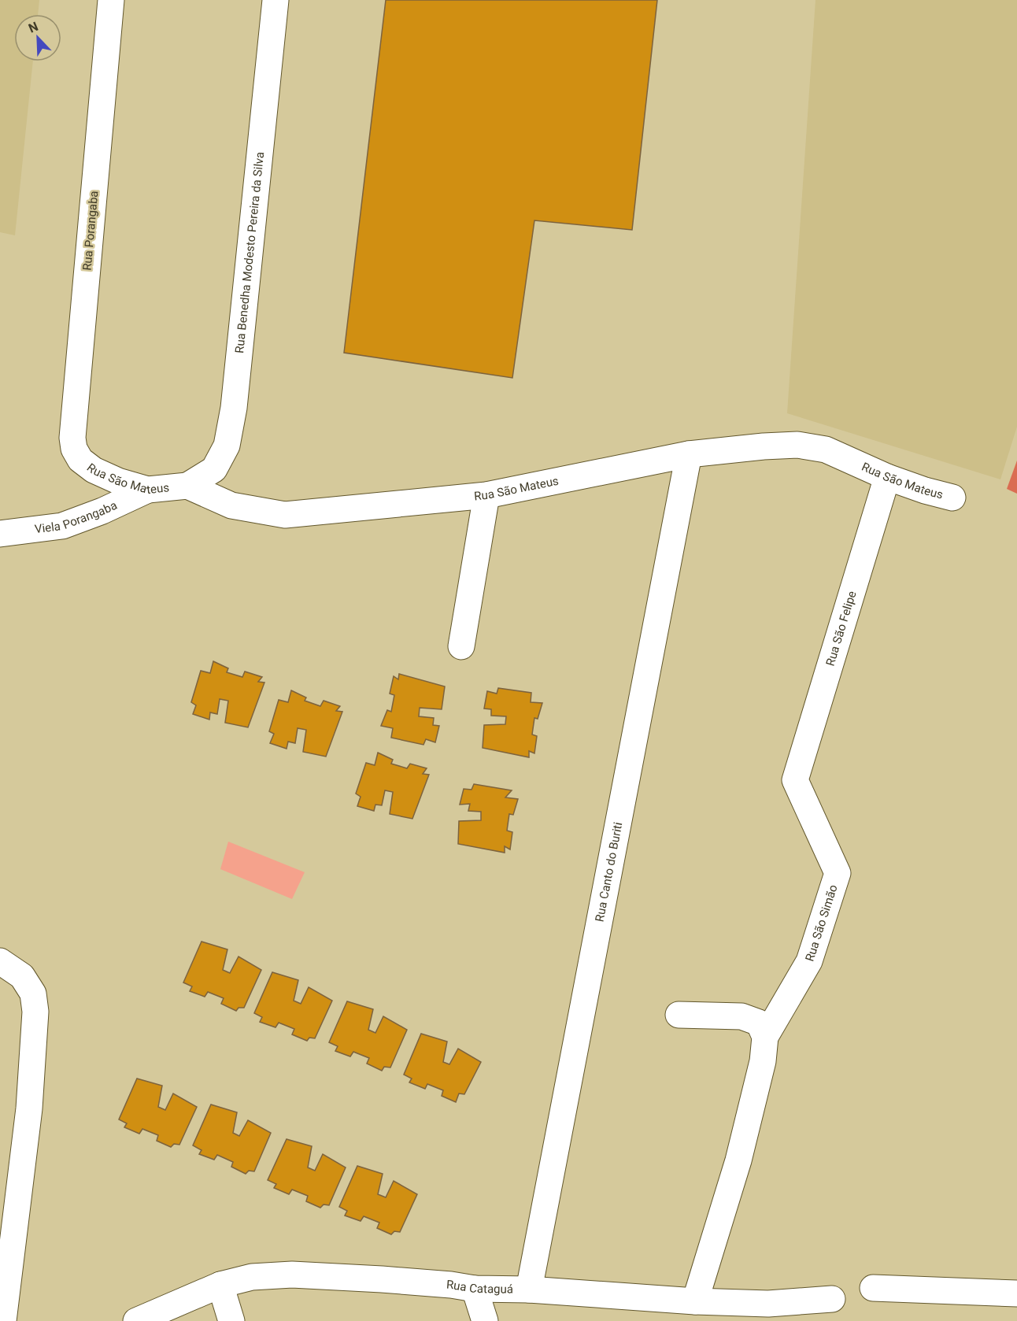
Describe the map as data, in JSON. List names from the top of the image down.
{
  "streets": {
    "street": [
      "Rua Porangaba",
      "Rua Benedha Modesto Pereira da Silva",
      "Rua São Mateus",
      "Viela Porangaba",
      "Rua São Felipe",
      "Rua Canto do Buriti",
      "Rua São Simão",
      "Rua Cataguá"
    ]
  },
  "crossings": [
    ["Rua Porangaba", "Rua São Mateus"],
    ["Rua Benedha Modesto Pereira da Silva", "Rua São Mateus"],
    ["Rua São Mateus", "Viela Porangaba"],
    ["Rua São Mateus", "Rua São Felipe"],
    ["Rua São Mateus", "Rua Canto do Buriti"],
    ["Rua São Felipe", "Rua São Simão"],
    ["Rua Canto do Buriti", "Rua Cataguá"],
    ["Rua São Simão", "Rua Cataguá"]
  ],
  "north": "top left"
}
